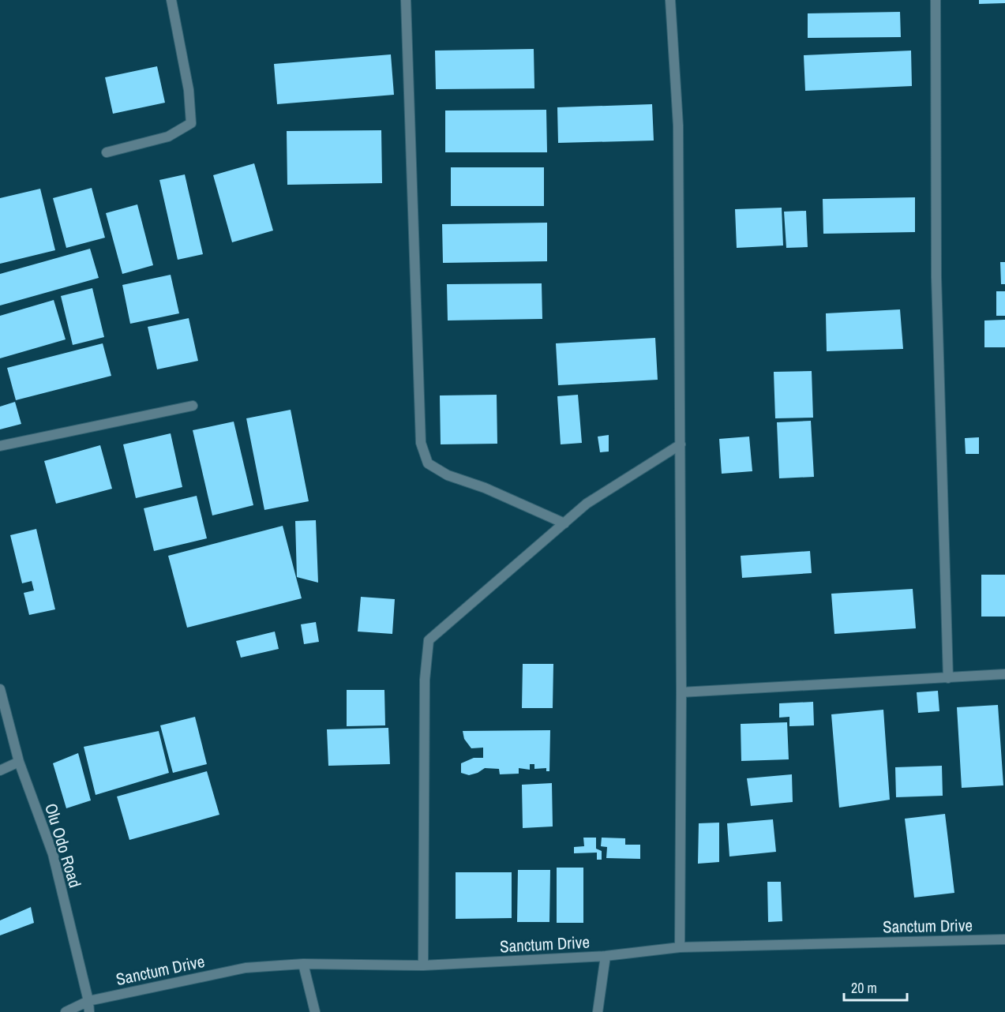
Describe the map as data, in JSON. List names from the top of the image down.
{
  "streets": {
    "street": ["Olu Odo Road", "Sanctum Drive"]
  },
  "crossings": [
    ["Olu Odo Road", "Sanctum Drive"]
  ],
  "scale_bar": "20 m"
}
